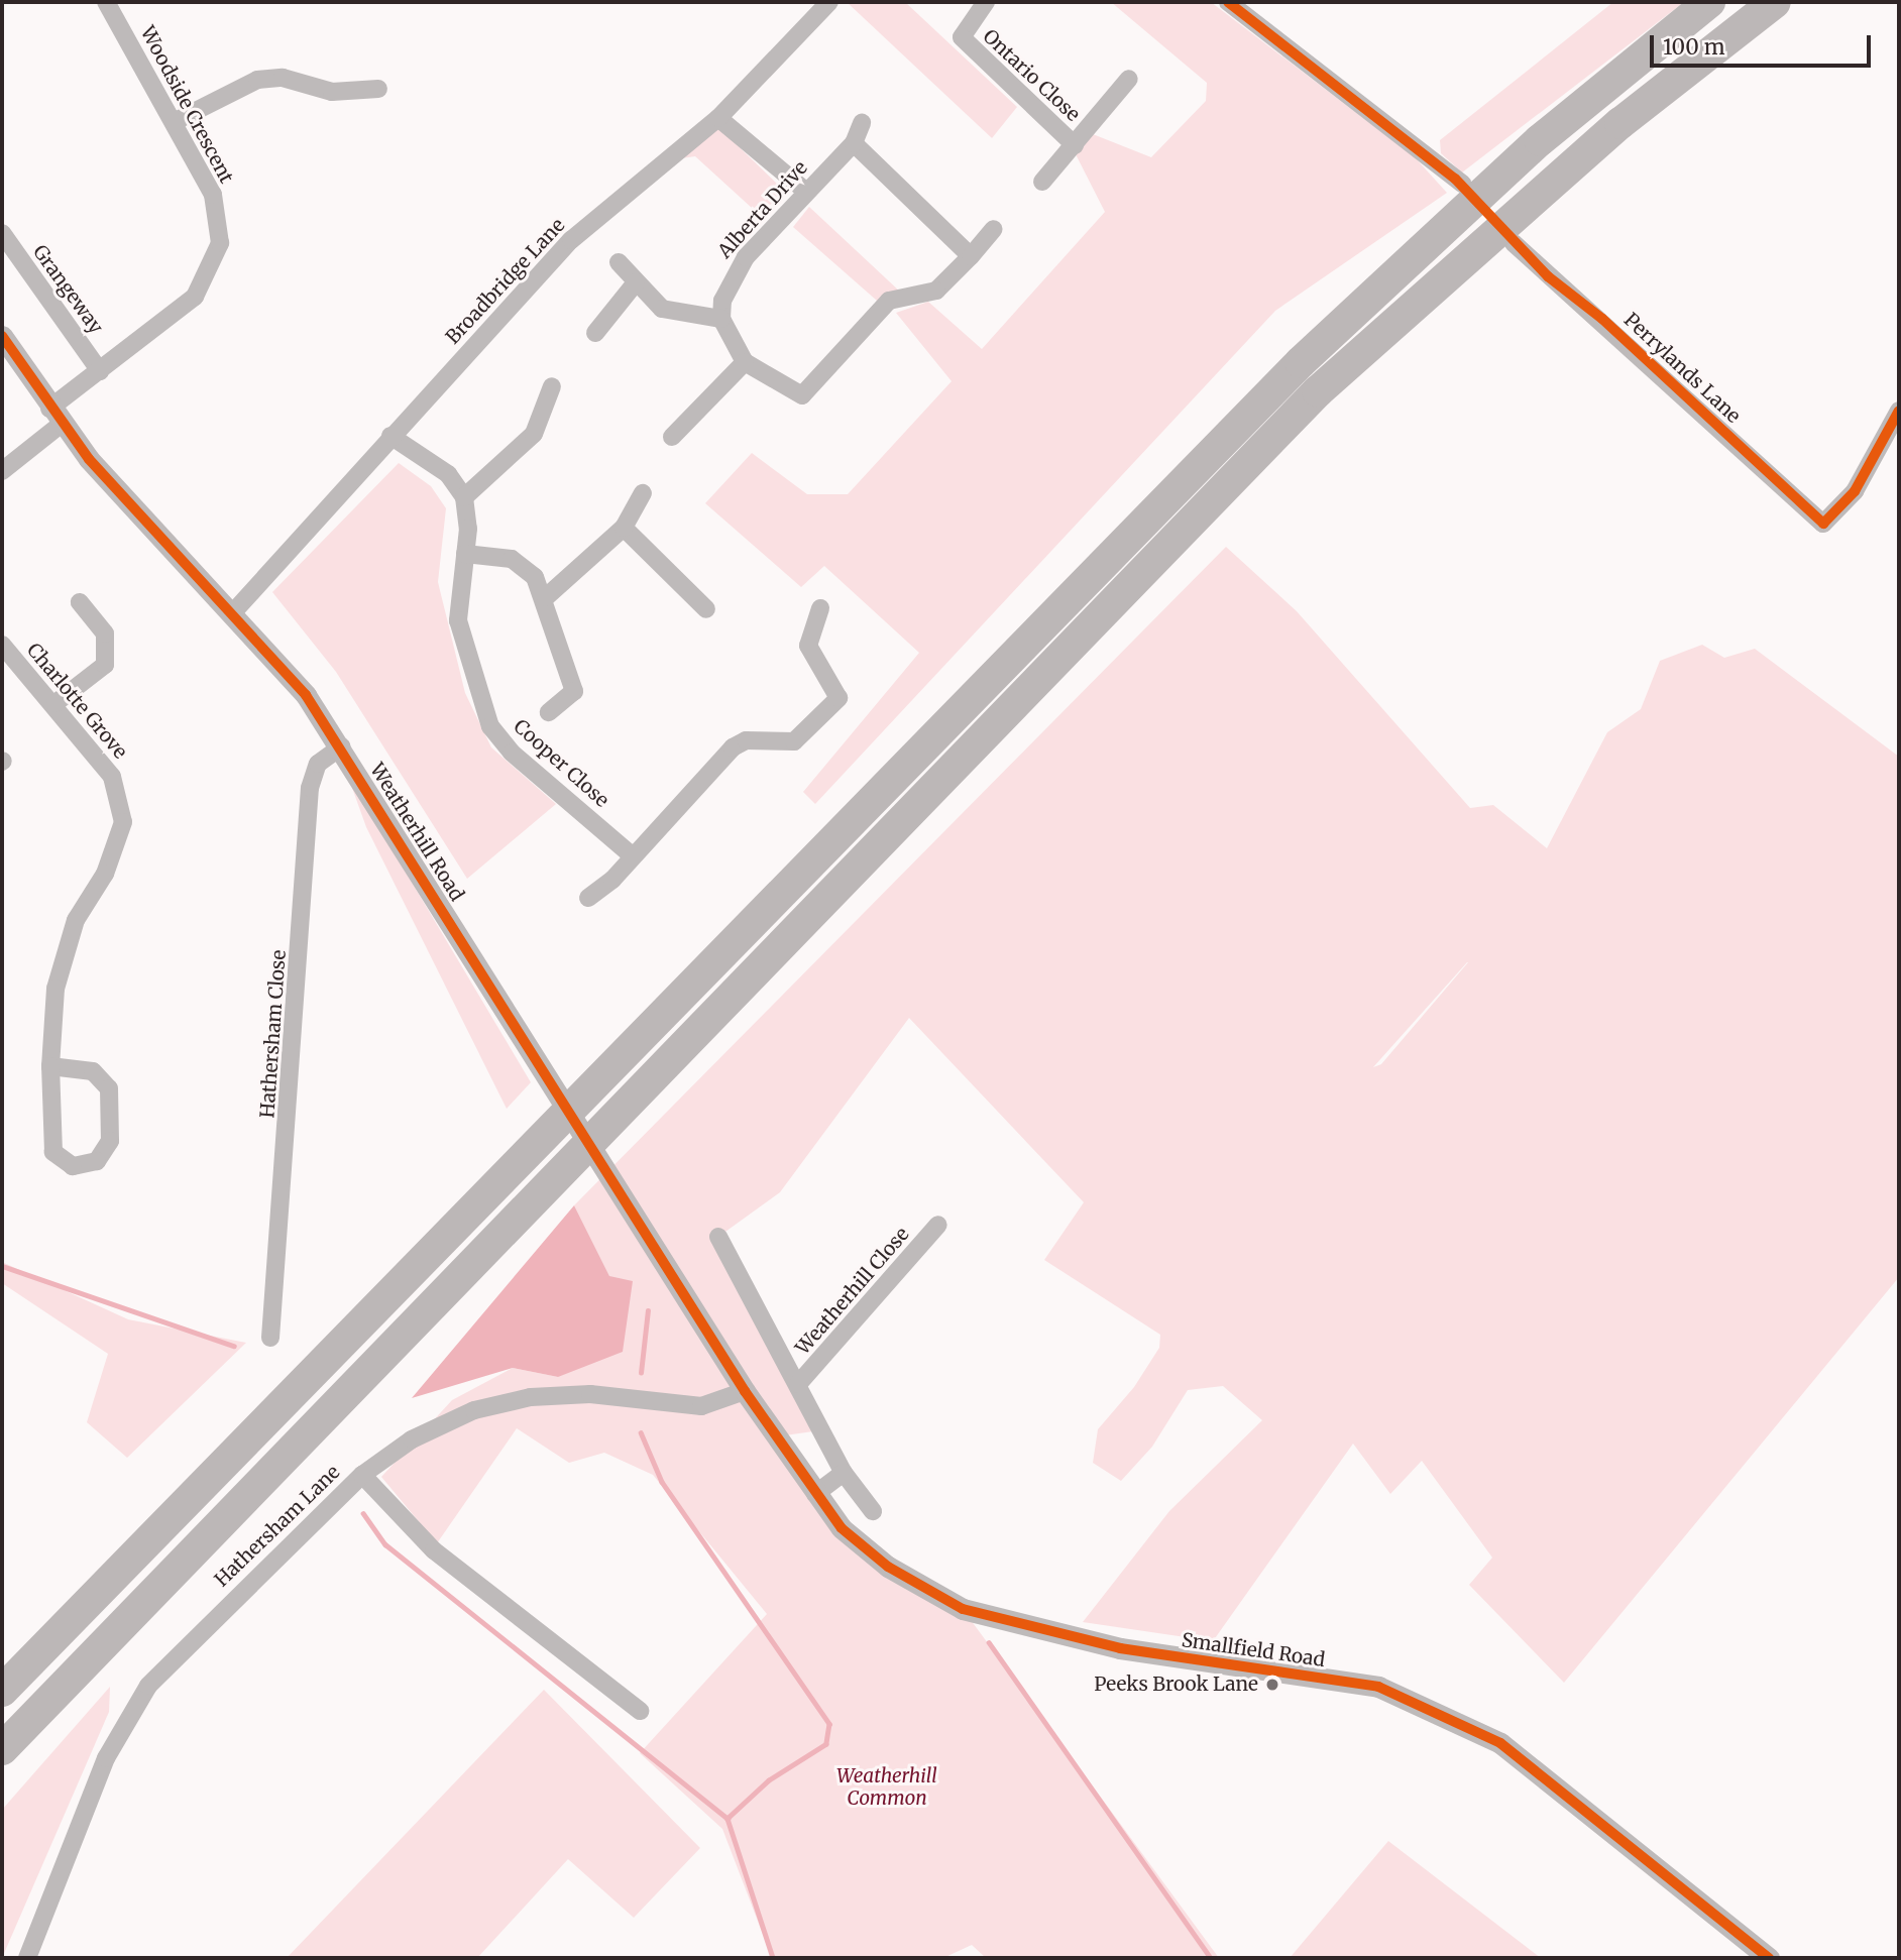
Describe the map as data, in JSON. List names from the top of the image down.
{
  "streets": {
    "street": [
      "Ontario Close",
      "Woodside Crescent",
      "Alberta Drive",
      "Broadbridge Lane",
      "Grangeway",
      "Perrylands Lane",
      "Charlotte Grove",
      "Cooper Close",
      "Weatherhill Road",
      "Hathersham Close",
      "Weatherhill Close",
      "Hathersham Lane",
      "Smallfield Road"
    ]
  },
  "crossings": [
    ["Woodside Crescent", "Grangeway"],
    ["Woodside Crescent", "Weatherhill Road"],
    ["Broadbridge Lane", "Weatherhill Road"],
    ["Weatherhill Road", "Hathersham Close"],
    ["Weatherhill Road", "Hathersham Lane"],
    ["Weatherhill Road", "Smallfield Road"],
    ["Hathersham Lane", "Smallfield Road"]
  ],
  "parks": ["Weatherhill Common"],
  "places": ["Peeks Brook Lane"],
  "scale_bar": "100 m"
}
